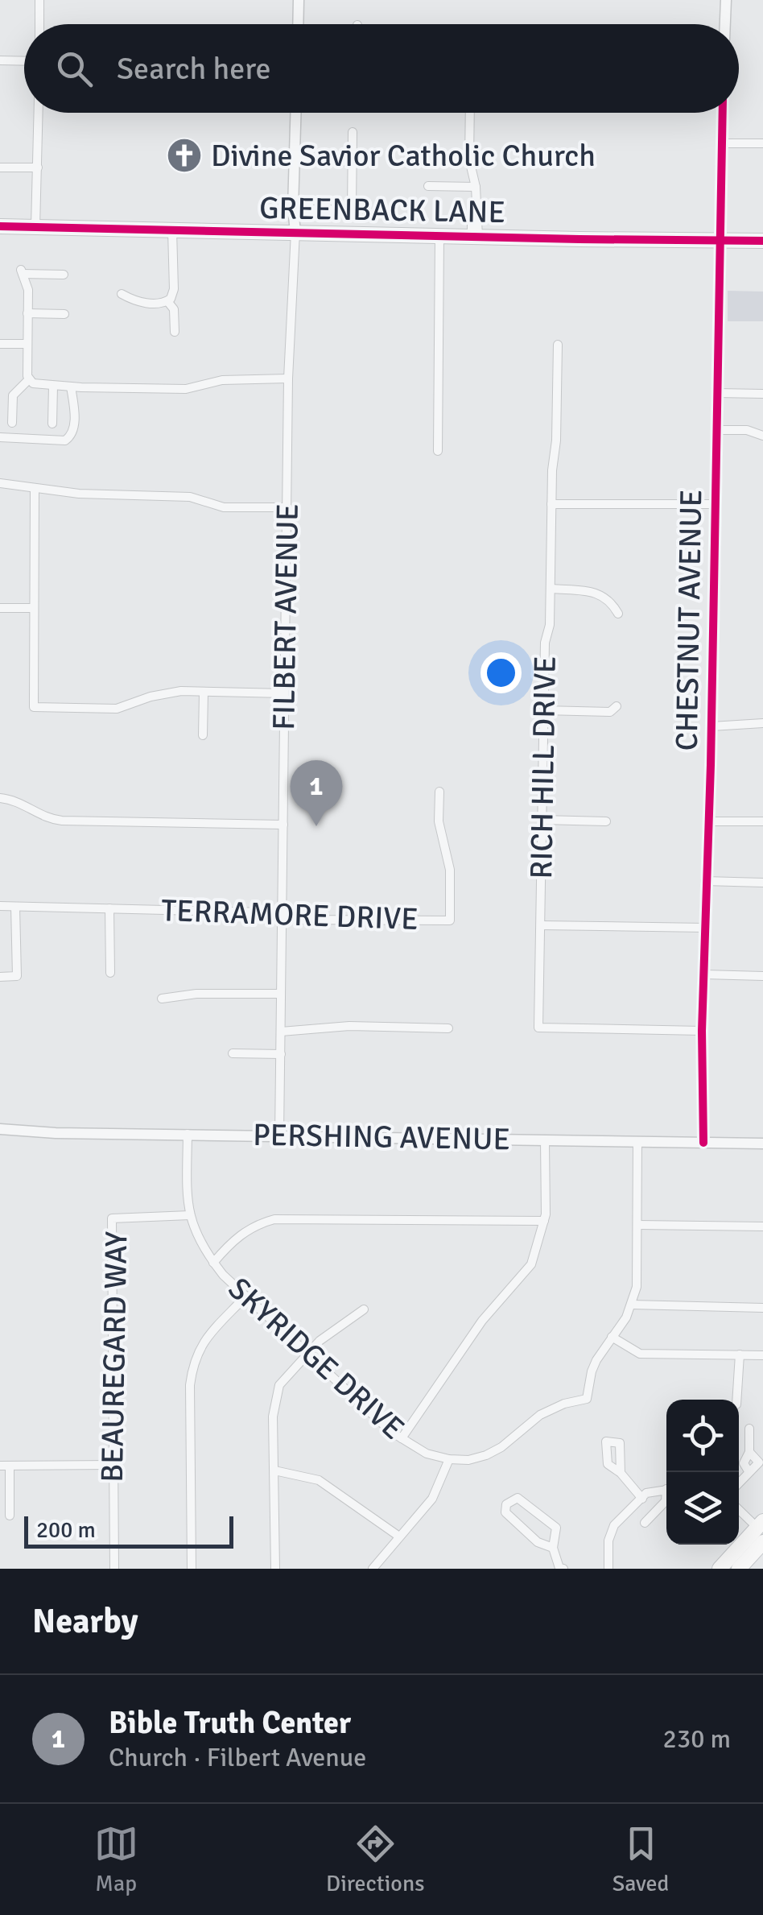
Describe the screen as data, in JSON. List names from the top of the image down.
{
  "streets": {
    "main road": ["GREENBACK LANE"],
    "street": [
      "FILBERT AVENUE",
      "CHESTNUT AVENUE",
      "RICH HILL DRIVE",
      "TERRAMORE DRIVE",
      "PERSHING AVENUE",
      "BEAUREGARD WAY",
      "SKYRIDGE DRIVE"
    ]
  },
  "crossings": [
    ["GREENBACK LANE", "FILBERT AVENUE"],
    ["GREENBACK LANE", "CHESTNUT AVENUE"],
    ["FILBERT AVENUE", "TERRAMORE DRIVE"],
    ["FILBERT AVENUE", "PERSHING AVENUE"],
    ["CHESTNUT AVENUE", "RICH HILL DRIVE"],
    ["CHESTNUT AVENUE", "PERSHING AVENUE"],
    ["PERSHING AVENUE", "SKYRIDGE DRIVE"],
    ["BEAUREGARD WAY", "SKYRIDGE DRIVE"]
  ],
  "places": {
    "church": ["Divine Savior Catholic Church"]
  },
  "scale_bar": "200 m",
  "page": {
    "search": "Search here",
    "pins": "1",
    "scale": "200 m",
    "heading": "Nearby",
    "list": [
      {
        "mark": "1",
        "name": "Bible Truth Center",
        "note": "Church · Filbert Avenue",
        "value": "230 m"
      }
    ],
    "nav": ["Map", "Directions", "Saved"]
  }
}
